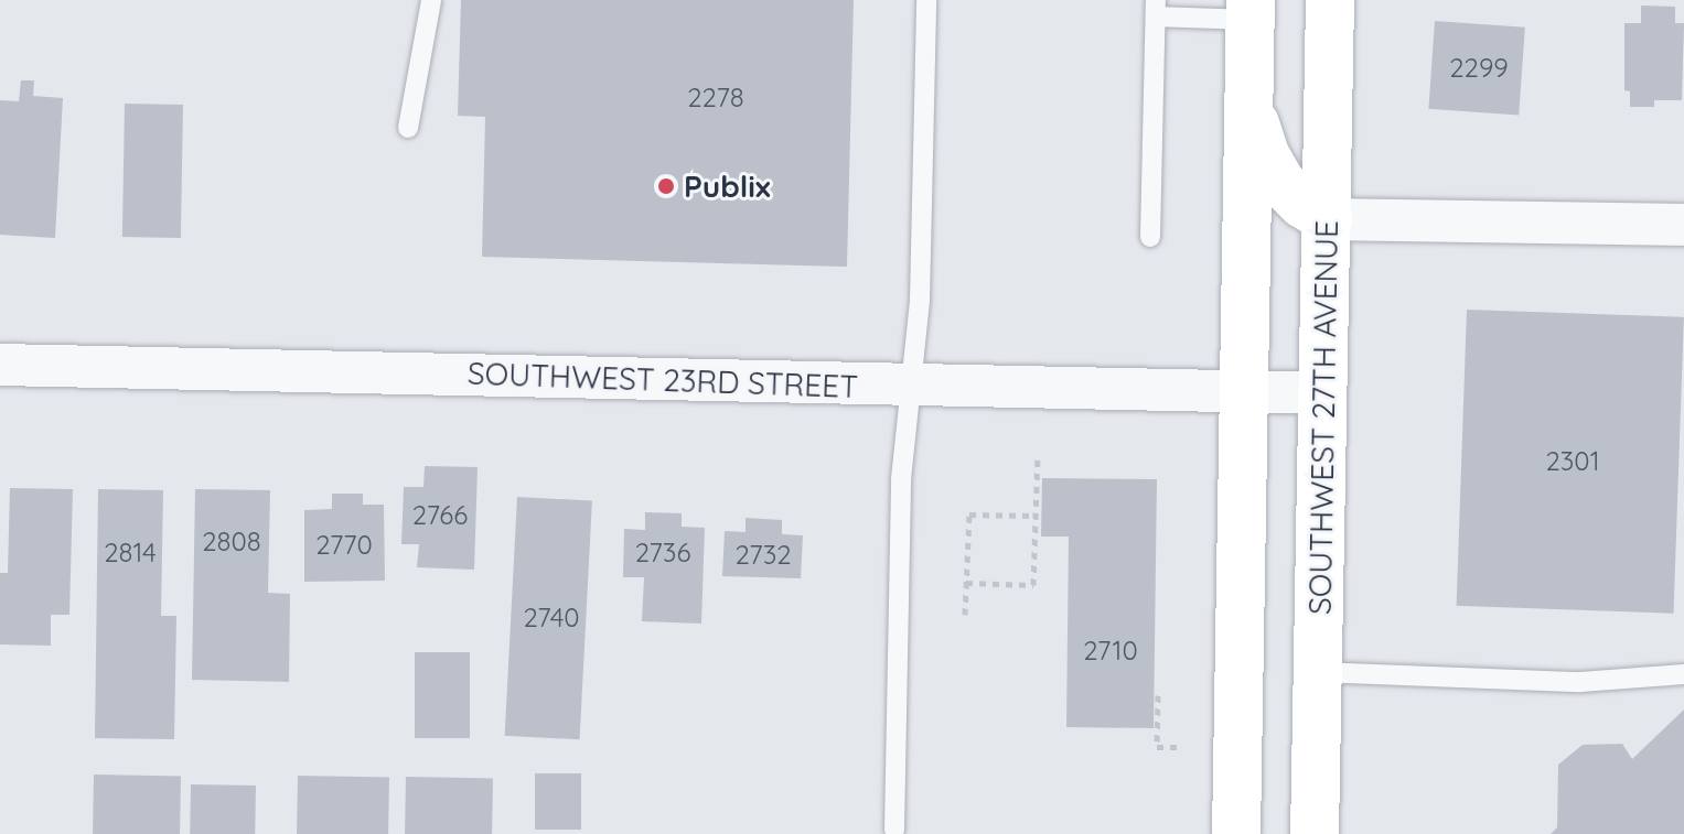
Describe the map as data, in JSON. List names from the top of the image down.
{
  "streets": {
    "highway": ["SOUTHWEST 27TH AVENUE"],
    "street": ["SOUTHWEST 23RD STREET"]
  },
  "crossings": [
    ["SOUTHWEST 23RD STREET", "SOUTHWEST 27TH AVENUE"]
  ],
  "places": ["Publix"],
  "house_numbers": [
    "2299",
    "2278",
    "2301",
    "2766",
    "2808",
    "2770",
    "2814",
    "2736",
    "2732",
    "2740",
    "2710"
  ]
}
